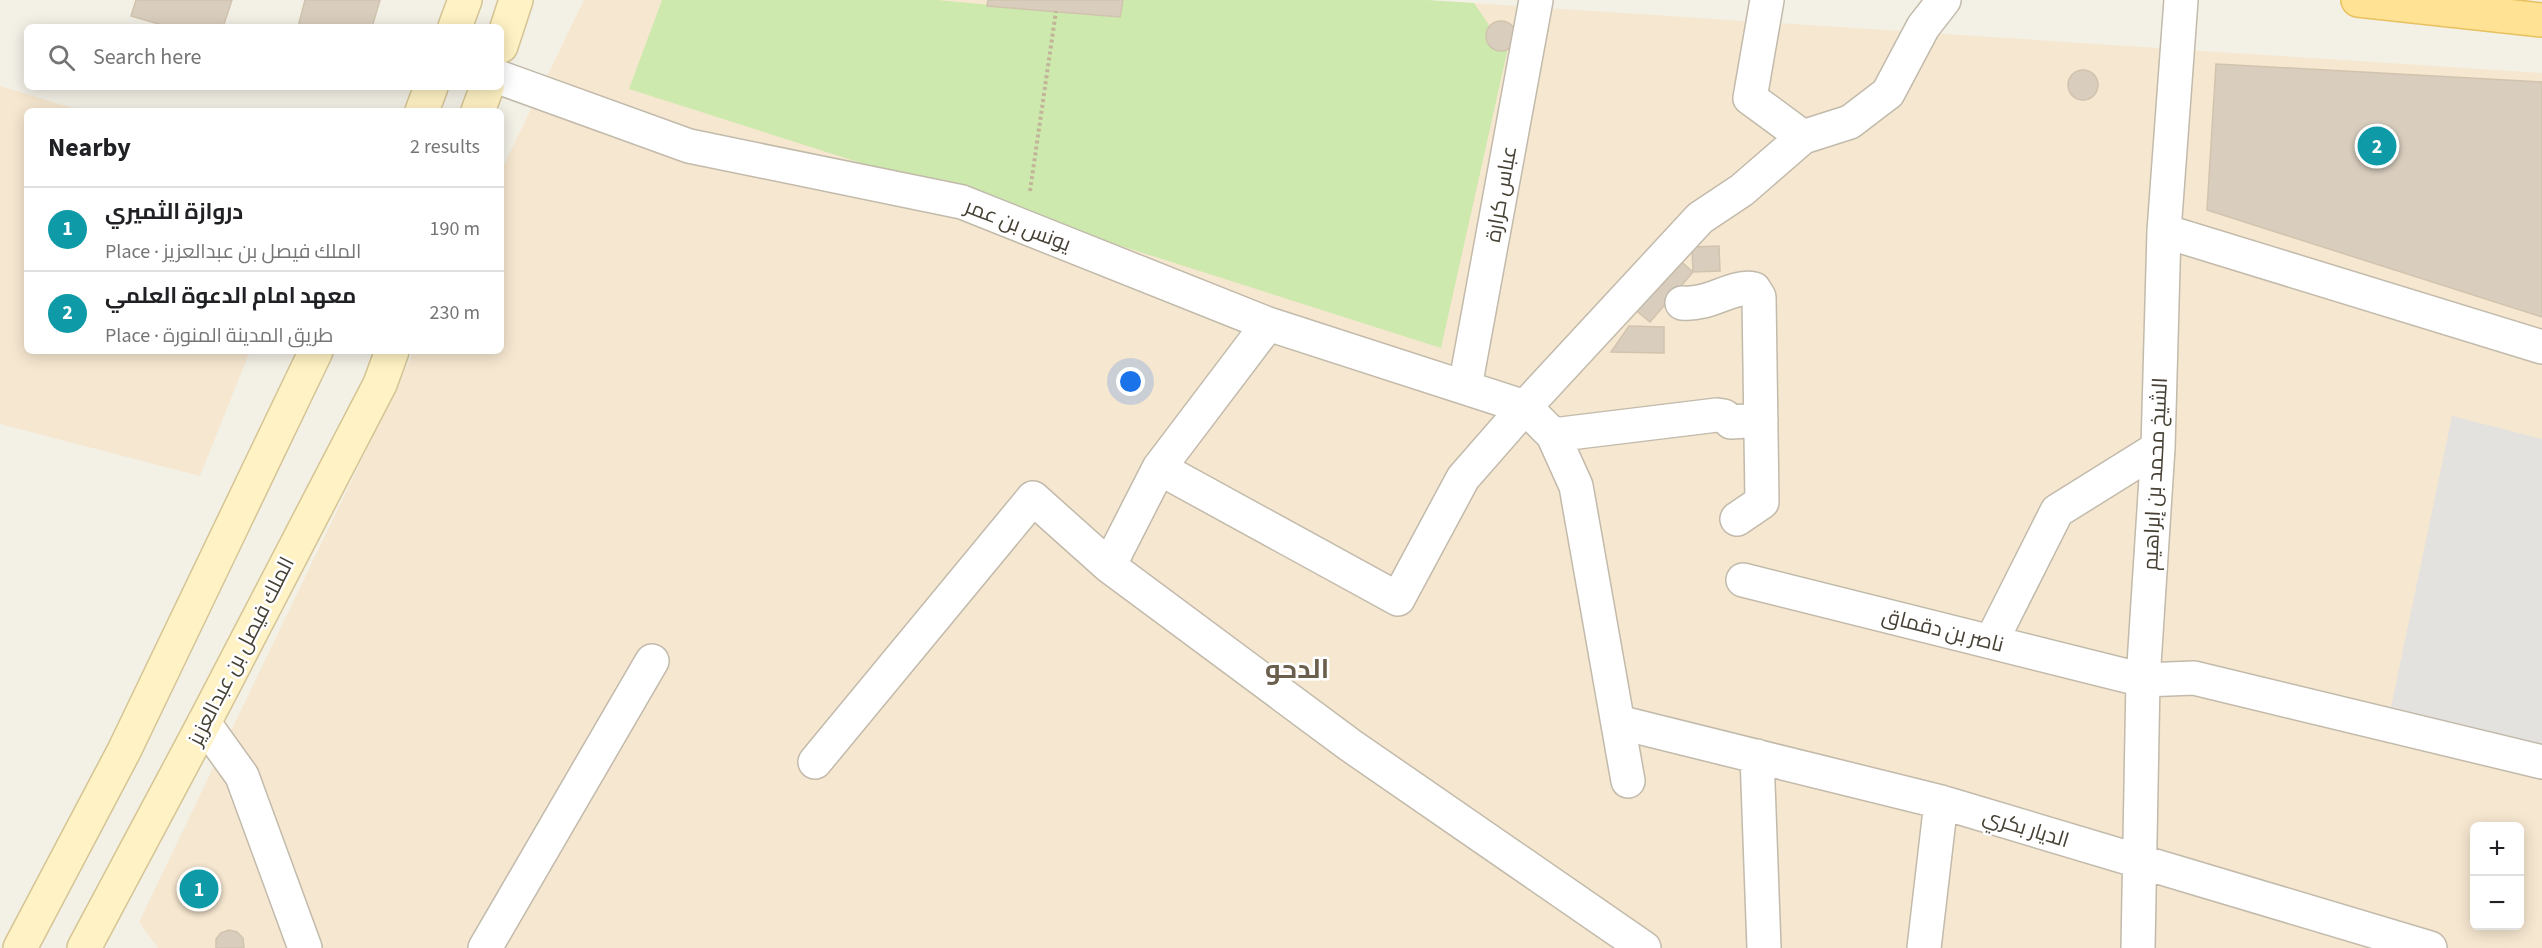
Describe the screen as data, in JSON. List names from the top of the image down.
{
  "streets": {
    "street": [
      "عباس كرارة",
      "يونس بن عمر",
      "الشيخ محمد بن إبراهيم",
      "ناصر بن دقماق",
      "الملك فيصل بن عبدالعزيز",
      "الديار بكري"
    ]
  },
  "crossings": [
    ["عباس كرارة", "يونس بن عمر"],
    ["الشيخ محمد بن إبراهيم", "ناصر بن دقماق"],
    ["الشيخ محمد بن إبراهيم", "الديار بكري"]
  ],
  "districts": ["الدحو"],
  "page": {
    "search": "Search here",
    "heading": ["Nearby", "2 results"],
    "pins": ["2", "1"],
    "list": [
      {
        "mark": "1",
        "name": "دروازة الثميري",
        "note": "Place · الملك فيصل بن عبدالعزيز",
        "value": "190 m"
      },
      {
        "mark": "2",
        "name": "معهد امام الدعوة العلمي",
        "note": "Place · طريق المدينة المنورة",
        "value": "230 m"
      }
    ],
    "map_buttons": ["+", "−"]
  }
}
